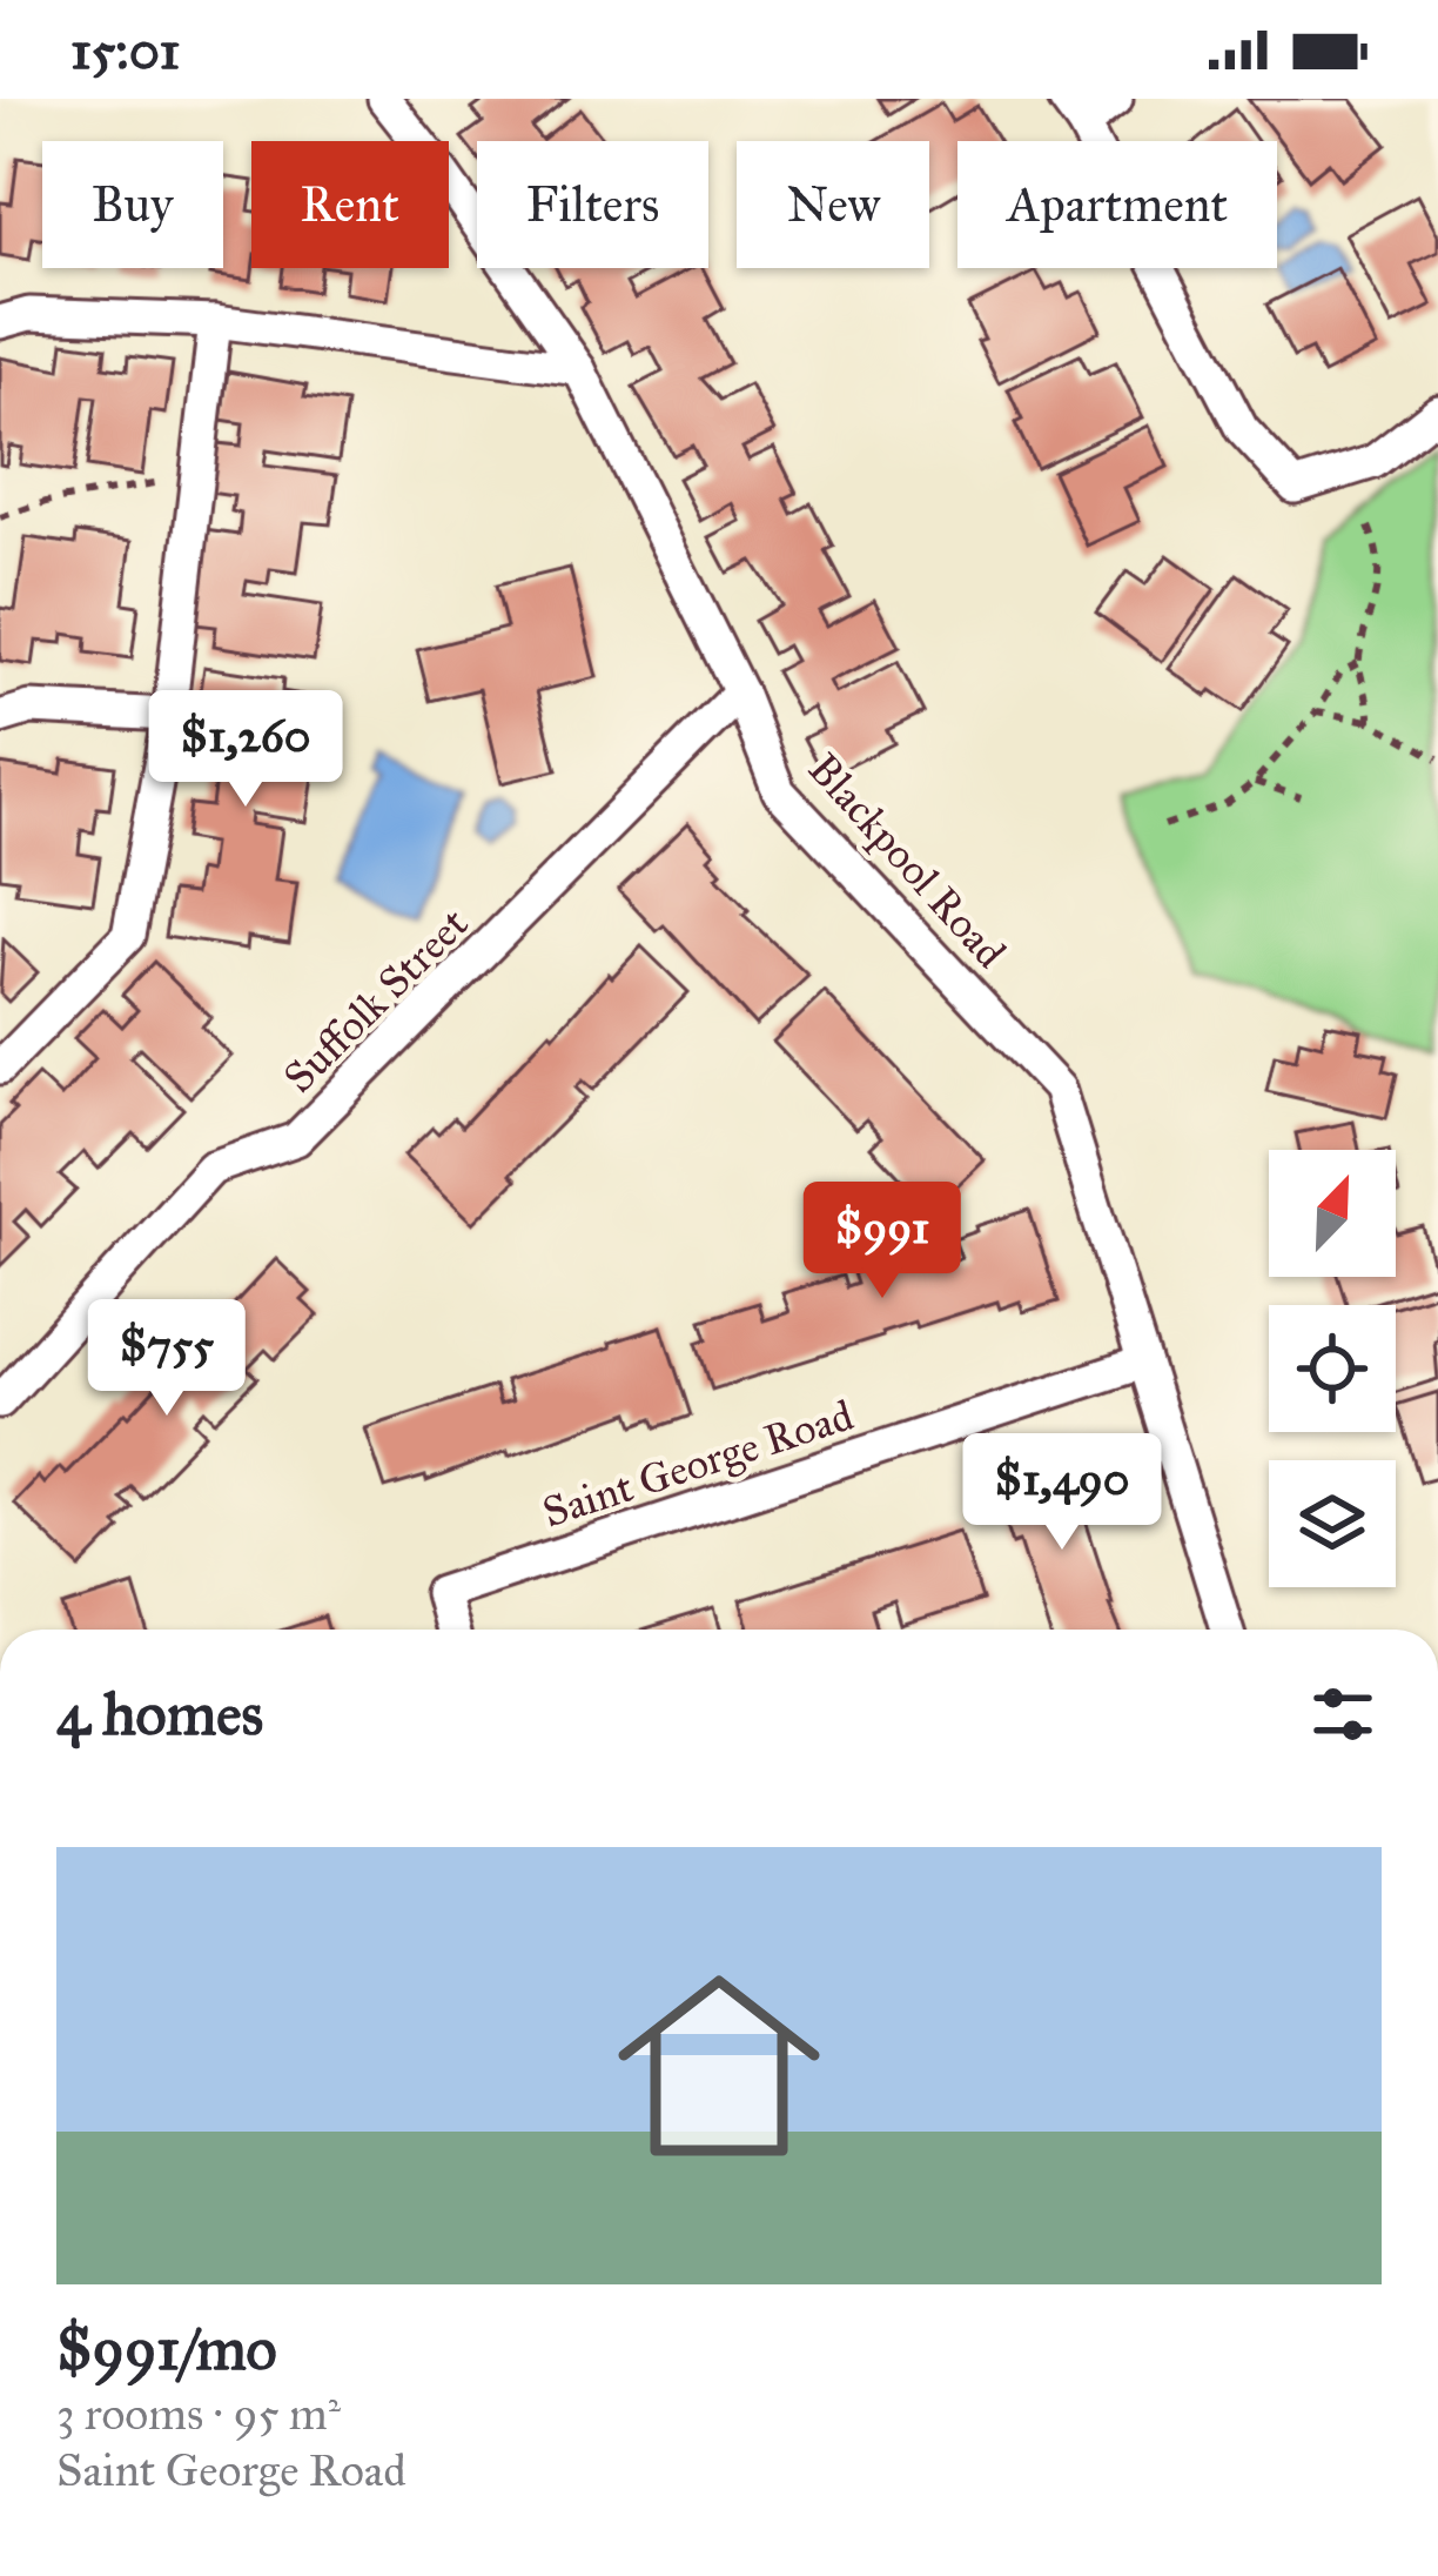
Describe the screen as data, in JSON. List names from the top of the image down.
{
  "streets": {
    "street": ["Blackpool Road", "Suffolk Street", "Saint George Road"]
  },
  "crossings": [
    ["Blackpool Road", "Suffolk Street"],
    ["Blackpool Road", "Saint George Road"]
  ],
  "north": "top right",
  "page": {
    "status": "15:01",
    "chip": [
      "Buy",
      "Rent",
      "Filters",
      "New",
      "Apartment"
    ],
    "price": [
      "$1,260",
      "$991",
      "$755",
      "$1,490"
    ],
    "heading": "4 homes",
    "list": [
      {
        "name": "$991/mo",
        "note": "3 rooms · 95 m² · Saint George Road"
      }
    ]
  }
}
